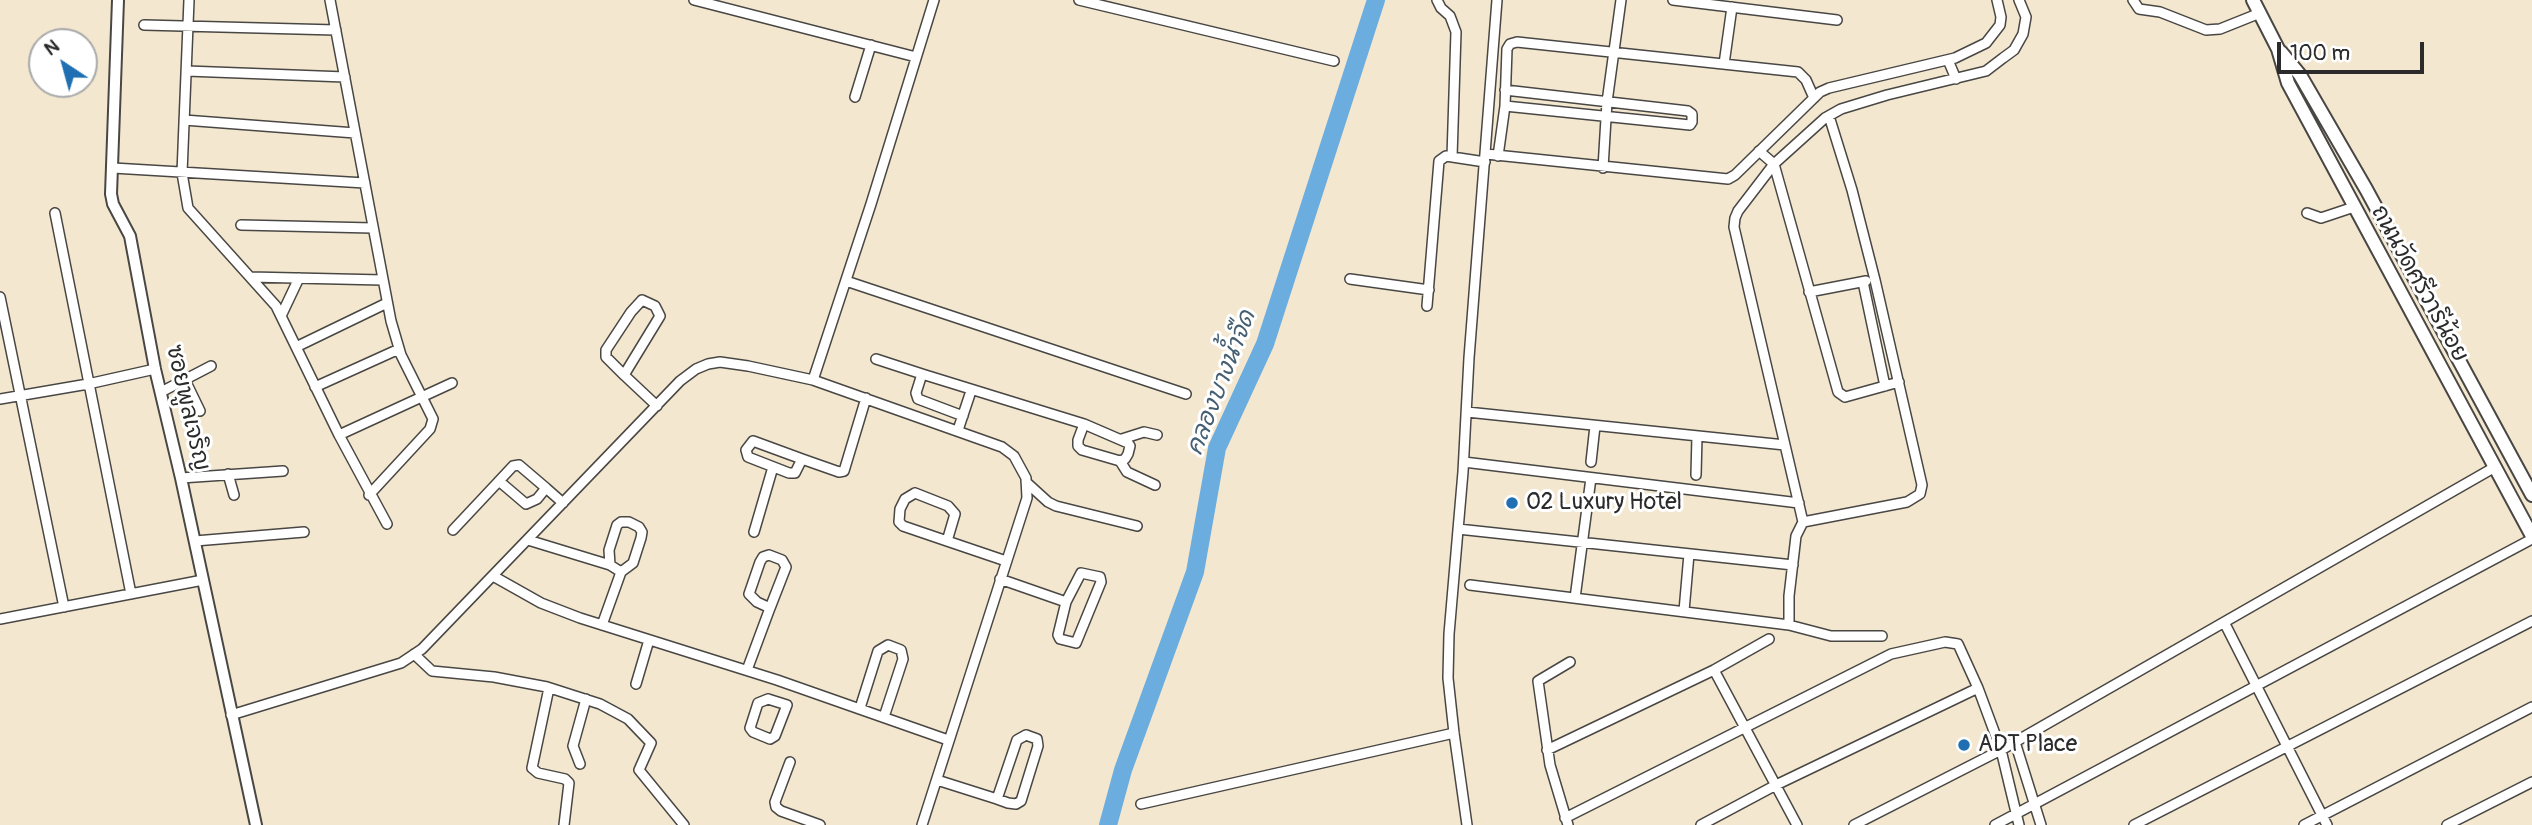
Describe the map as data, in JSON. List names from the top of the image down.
{
  "streets": {
    "main road": ["ถนนวัดศรีวารีน้อย"],
    "street": ["ซอยพูลเจริญ"]
  },
  "water": ["คลองบางน้ำจืด"],
  "places": ["O2 Luxury Hotel", "ADT Place"],
  "scale_bar": "100 m",
  "north": "top left"
}
